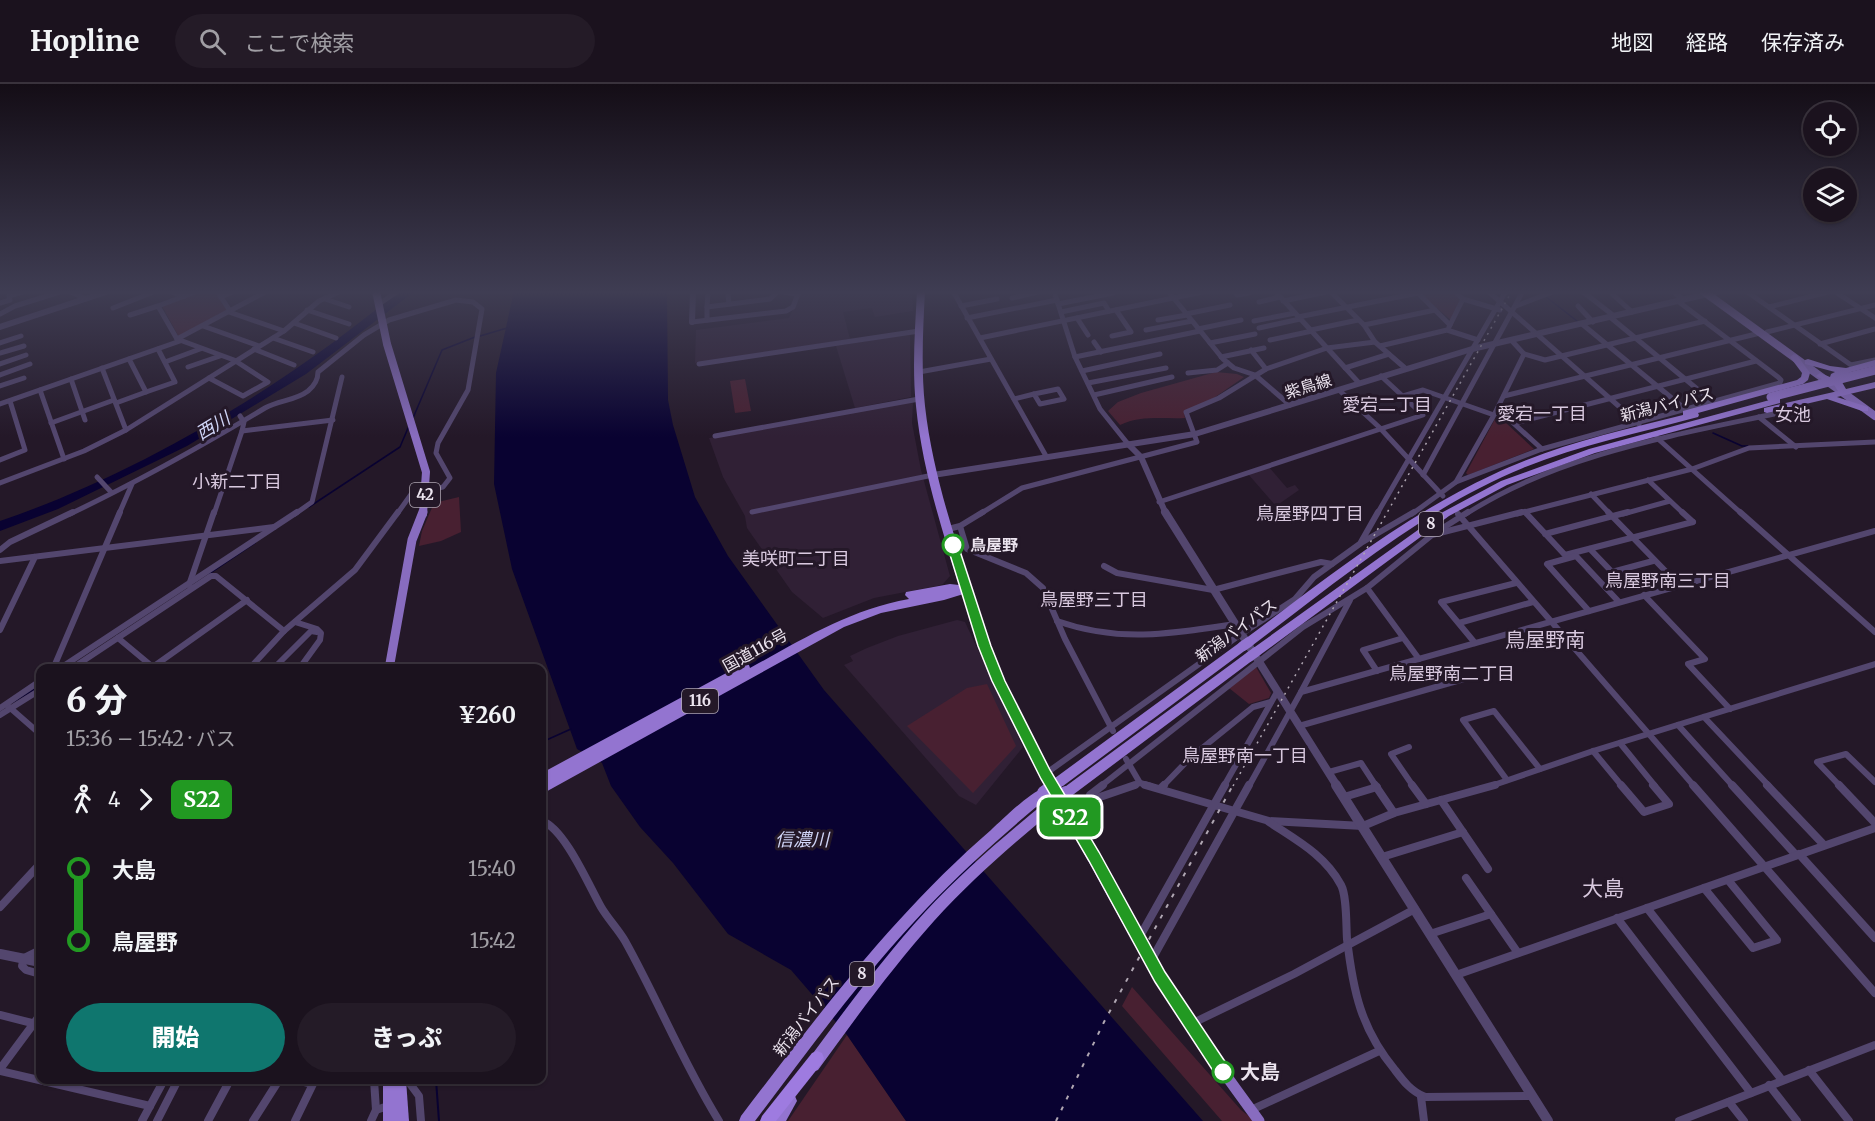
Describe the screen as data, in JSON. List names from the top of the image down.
{
  "streets": {
    "highway": [
      "新潟バイパス",
      "8",
      "国道116号",
      "116"
    ],
    "main road": ["42"],
    "street": ["紫鳥線"]
  },
  "crossings": [
    ["新潟バイパス", "8"]
  ],
  "districts": [
    "愛宕二丁目",
    "愛宕一丁目",
    "女池",
    "小新二丁目",
    "鳥屋野四丁目",
    "美咲町二丁目",
    "鳥屋野南三丁目",
    "鳥屋野三丁目",
    "鳥屋野南",
    "鳥屋野南二丁目",
    "鳥屋野南一丁目",
    "大島"
  ],
  "water": ["西川", "信濃川"],
  "places": ["鳥屋野", "大島"],
  "lines": ["bus line S22"],
  "page": {
    "header": "Hopline",
    "search": "ここで検索",
    "nav": ["地図", "経路", "保存済み"],
    "on_map": "S22",
    "heading": ["6 分", "15:36 – 15:42 · バス", "¥260"],
    "legs": ["4", "S22"],
    "list": [
      {
        "name": "大島",
        "value": "15:40"
      },
      {
        "name": "鳥屋野",
        "value": "15:42"
      }
    ],
    "buttons": ["開始", "きっぷ"]
  }
}
